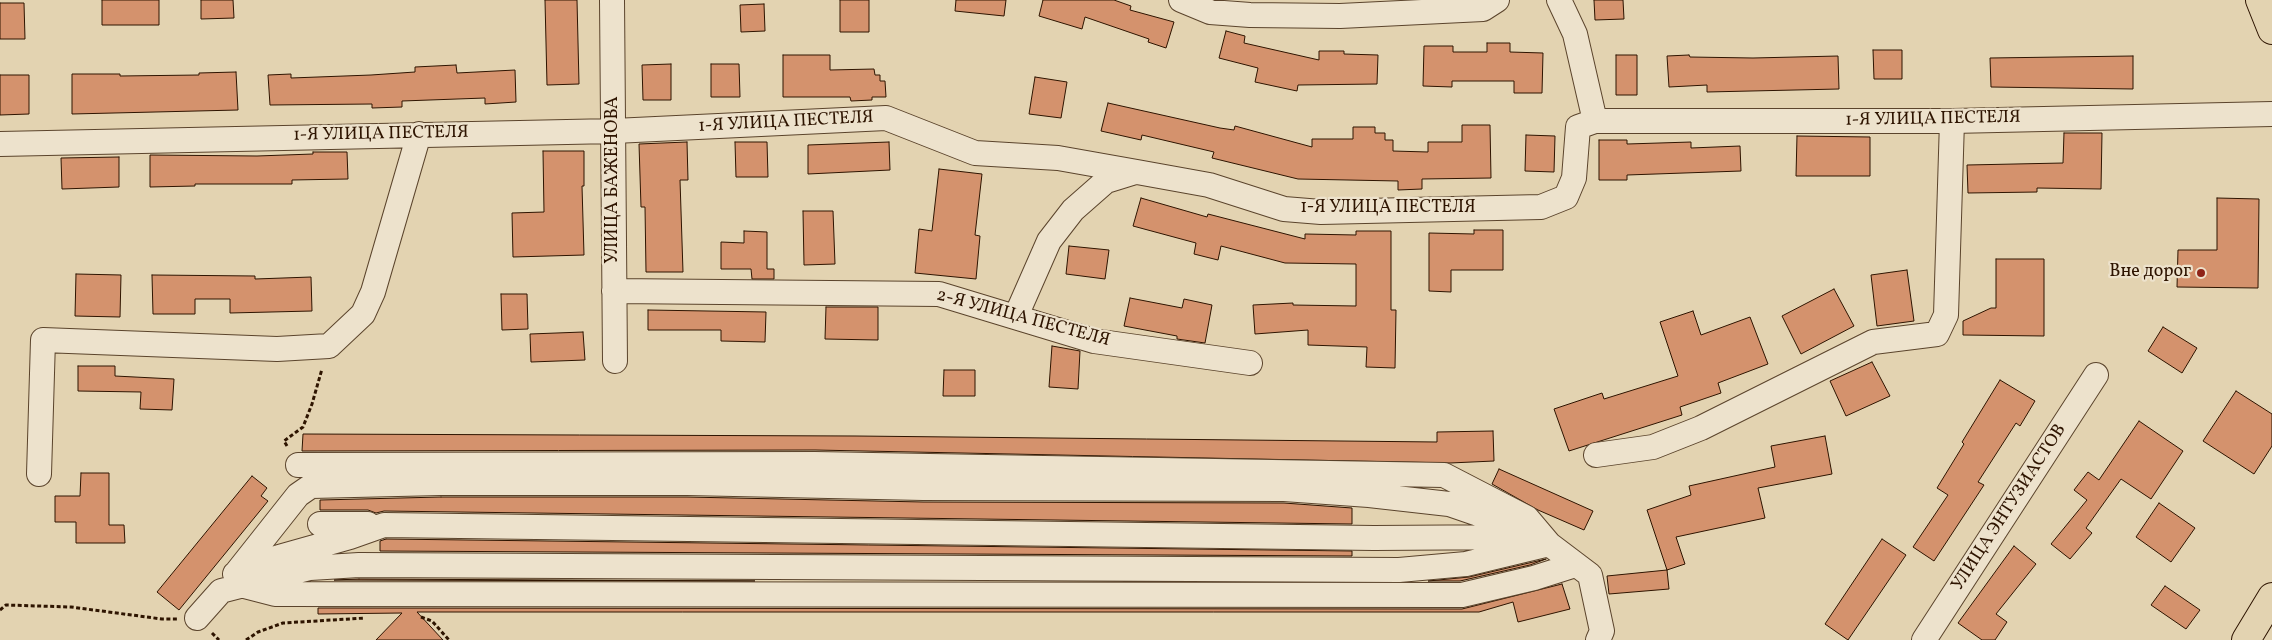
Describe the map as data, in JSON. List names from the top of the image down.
{
  "streets": {
    "street": [
      "1-Я УЛИЦА ПЕСТЕЛЯ",
      "УЛИЦА БАЖЕНОВА",
      "2-Я УЛИЦА ПЕСТЕЛЯ",
      "УЛИЦА ЭНТУЗИАСТОВ"
    ]
  },
  "crossings": [
    ["1-Я УЛИЦА ПЕСТЕЛЯ", "УЛИЦА БАЖЕНОВА"],
    ["УЛИЦА БАЖЕНОВА", "2-Я УЛИЦА ПЕСТЕЛЯ"]
  ],
  "places": ["Вне дорог"]
}
